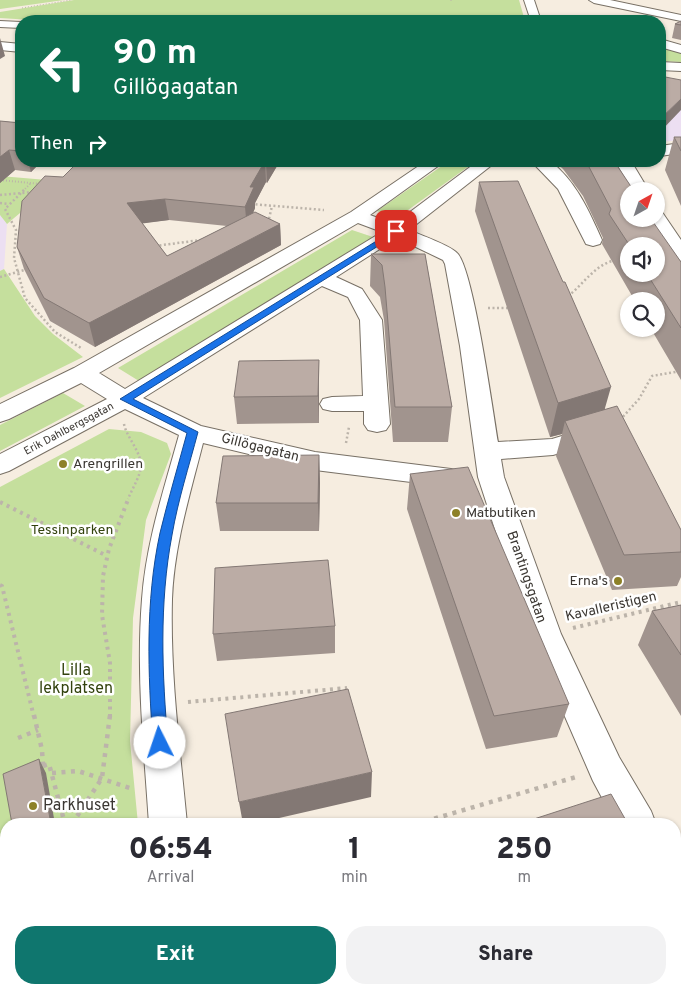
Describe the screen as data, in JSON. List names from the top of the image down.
{
  "streets": {
    "street": ["Erik Dahlbergsgatan", "Gillögagatan", "Brantingsgatan"],
    "path": ["Kavalleristigen"]
  },
  "crossings": [
    ["Erik Dahlbergsgatan", "Gillögagatan"],
    ["Erik Dahlbergsgatan", "Brantingsgatan"],
    ["Gillögagatan", "Brantingsgatan"],
    ["Brantingsgatan", "Kavalleristigen"]
  ],
  "parks": ["Tessinparken", "Lilla lekplatsen"],
  "places": [
    "Arengrillen",
    "Matbutiken",
    "Erna's",
    "Parkhuset"
  ],
  "north": "top right",
  "page": {
    "turn": ["90 m", "Gillögagatan"],
    "then": "Then",
    "eta": [
      "06:54",
      "Arrival",
      "1",
      "min",
      "250",
      "m"
    ],
    "buttons": ["Exit", "Share"]
  }
}
